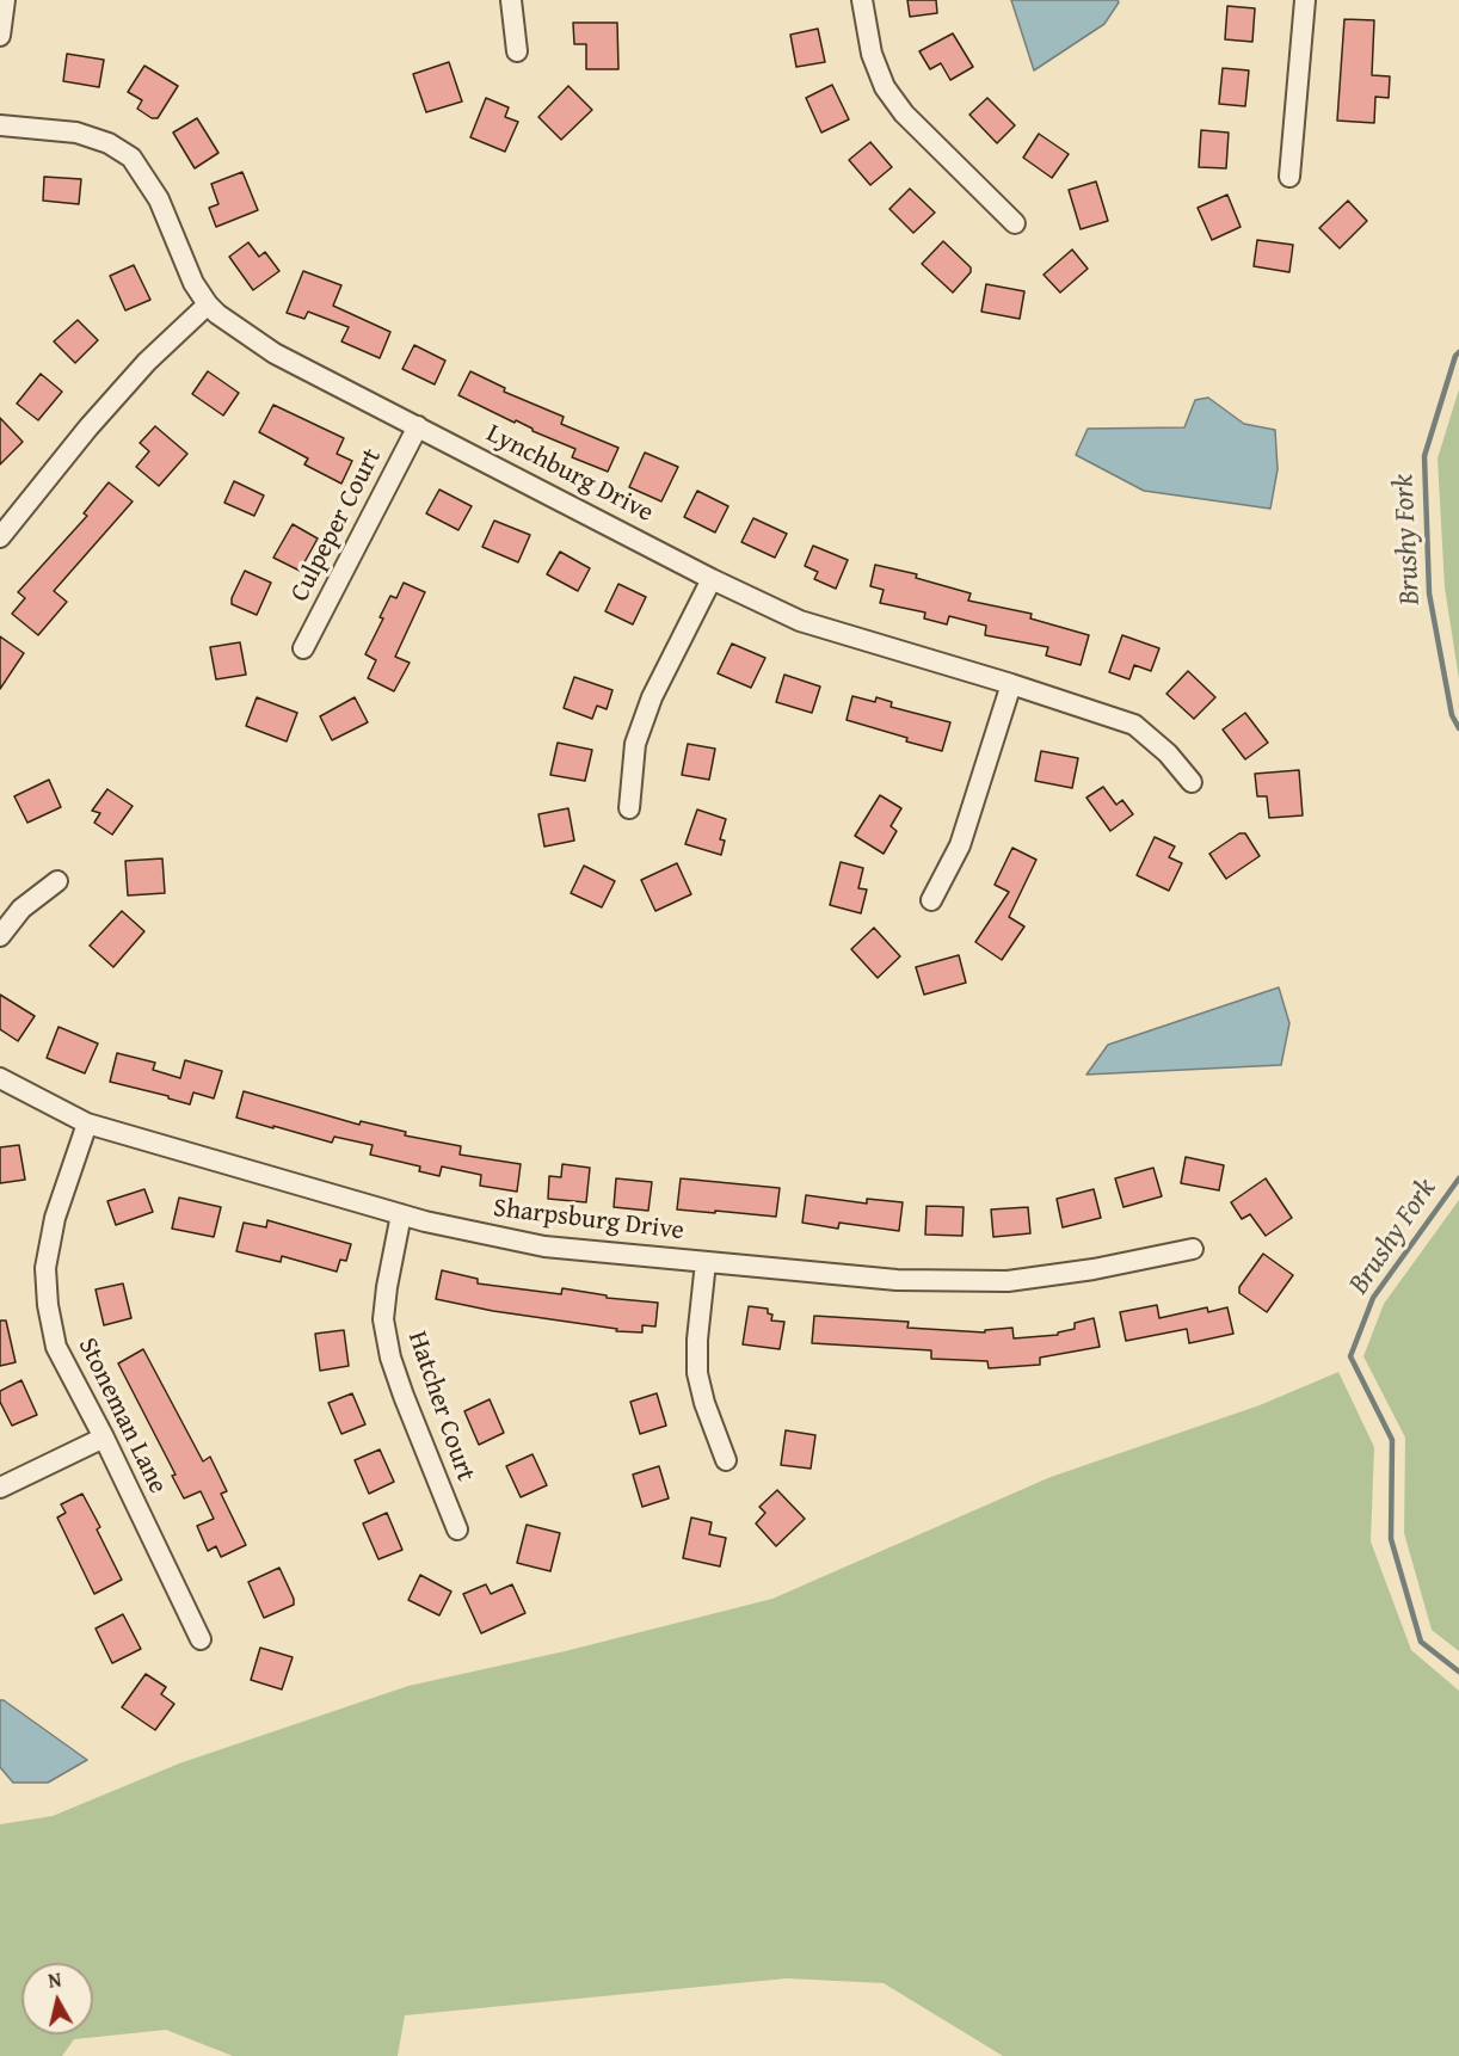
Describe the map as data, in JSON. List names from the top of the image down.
{
  "streets": {
    "street": [
      "Lynchburg Drive",
      "Culpeper Court",
      "Sharpsburg Drive",
      "Hatcher Court",
      "Stoneman Lane"
    ]
  },
  "crossings": [
    ["Lynchburg Drive", "Culpeper Court"],
    ["Sharpsburg Drive", "Hatcher Court"],
    ["Sharpsburg Drive", "Stoneman Lane"]
  ],
  "water": ["Brushy Fork"],
  "north": "top"
}
